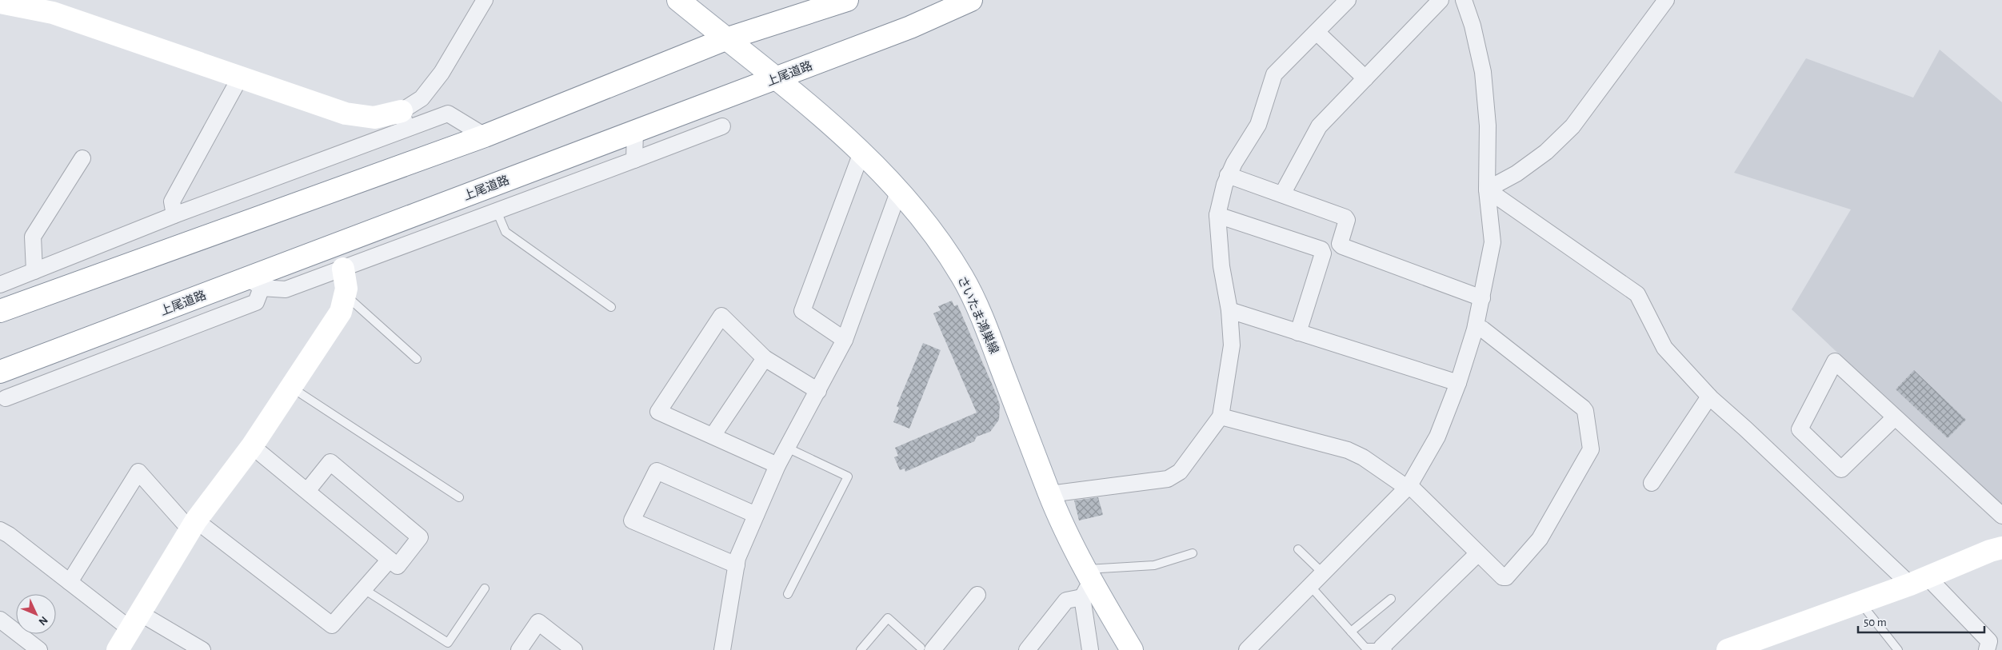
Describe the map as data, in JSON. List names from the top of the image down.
{
  "streets": {
    "main road": ["上尾道路", "さいたま鴻巣線"]
  },
  "crossings": [
    ["上尾道路", "さいたま鴻巣線"]
  ],
  "scale_bar": "50 m",
  "north": "bottom right"
}
